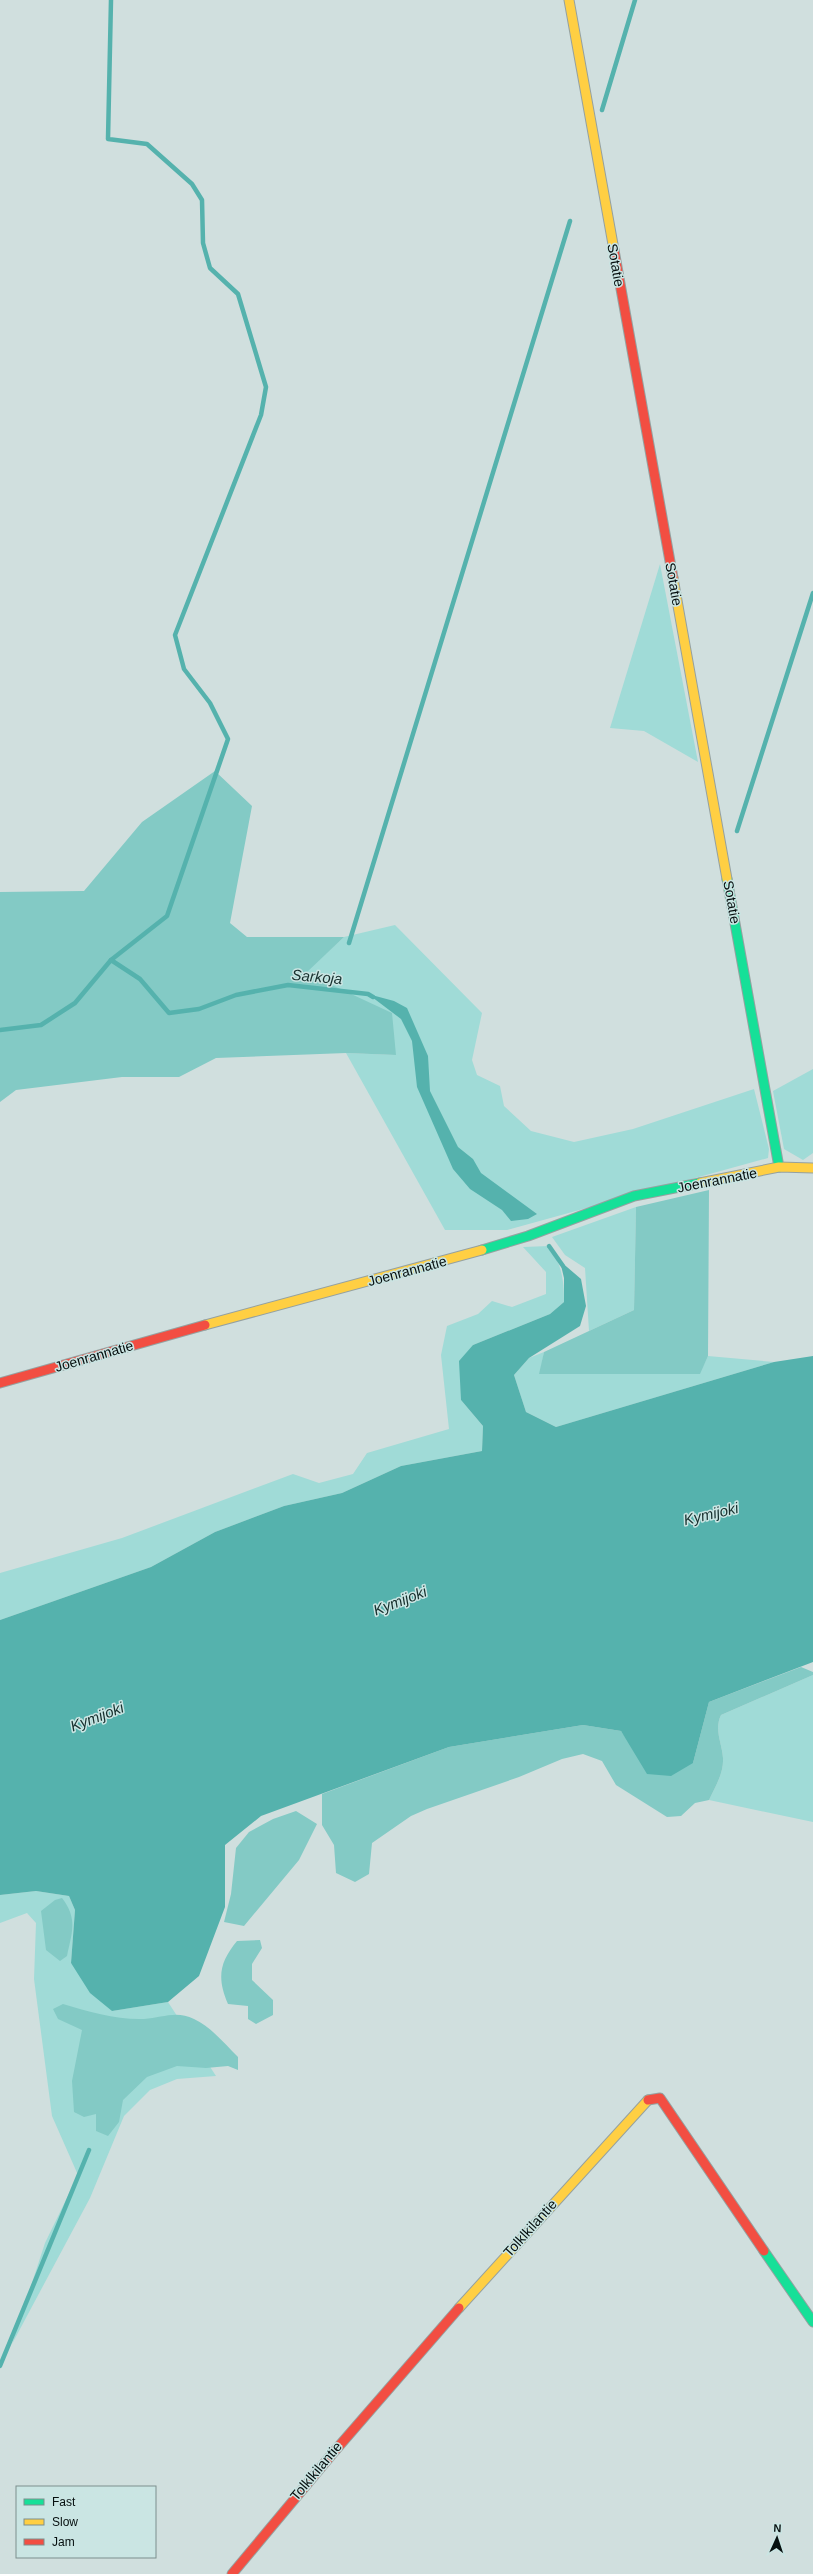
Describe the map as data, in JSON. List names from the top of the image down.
{
  "streets": {
    "street": ["Sotatie", "Joenrannatie", "Tolklkilantie"]
  },
  "crossings": [
    ["Sotatie", "Joenrannatie"]
  ],
  "water": ["Sarkoja", "Kymijoki"],
  "legend": ["Fast", "Slow", "Jam"],
  "north": "top"
}
